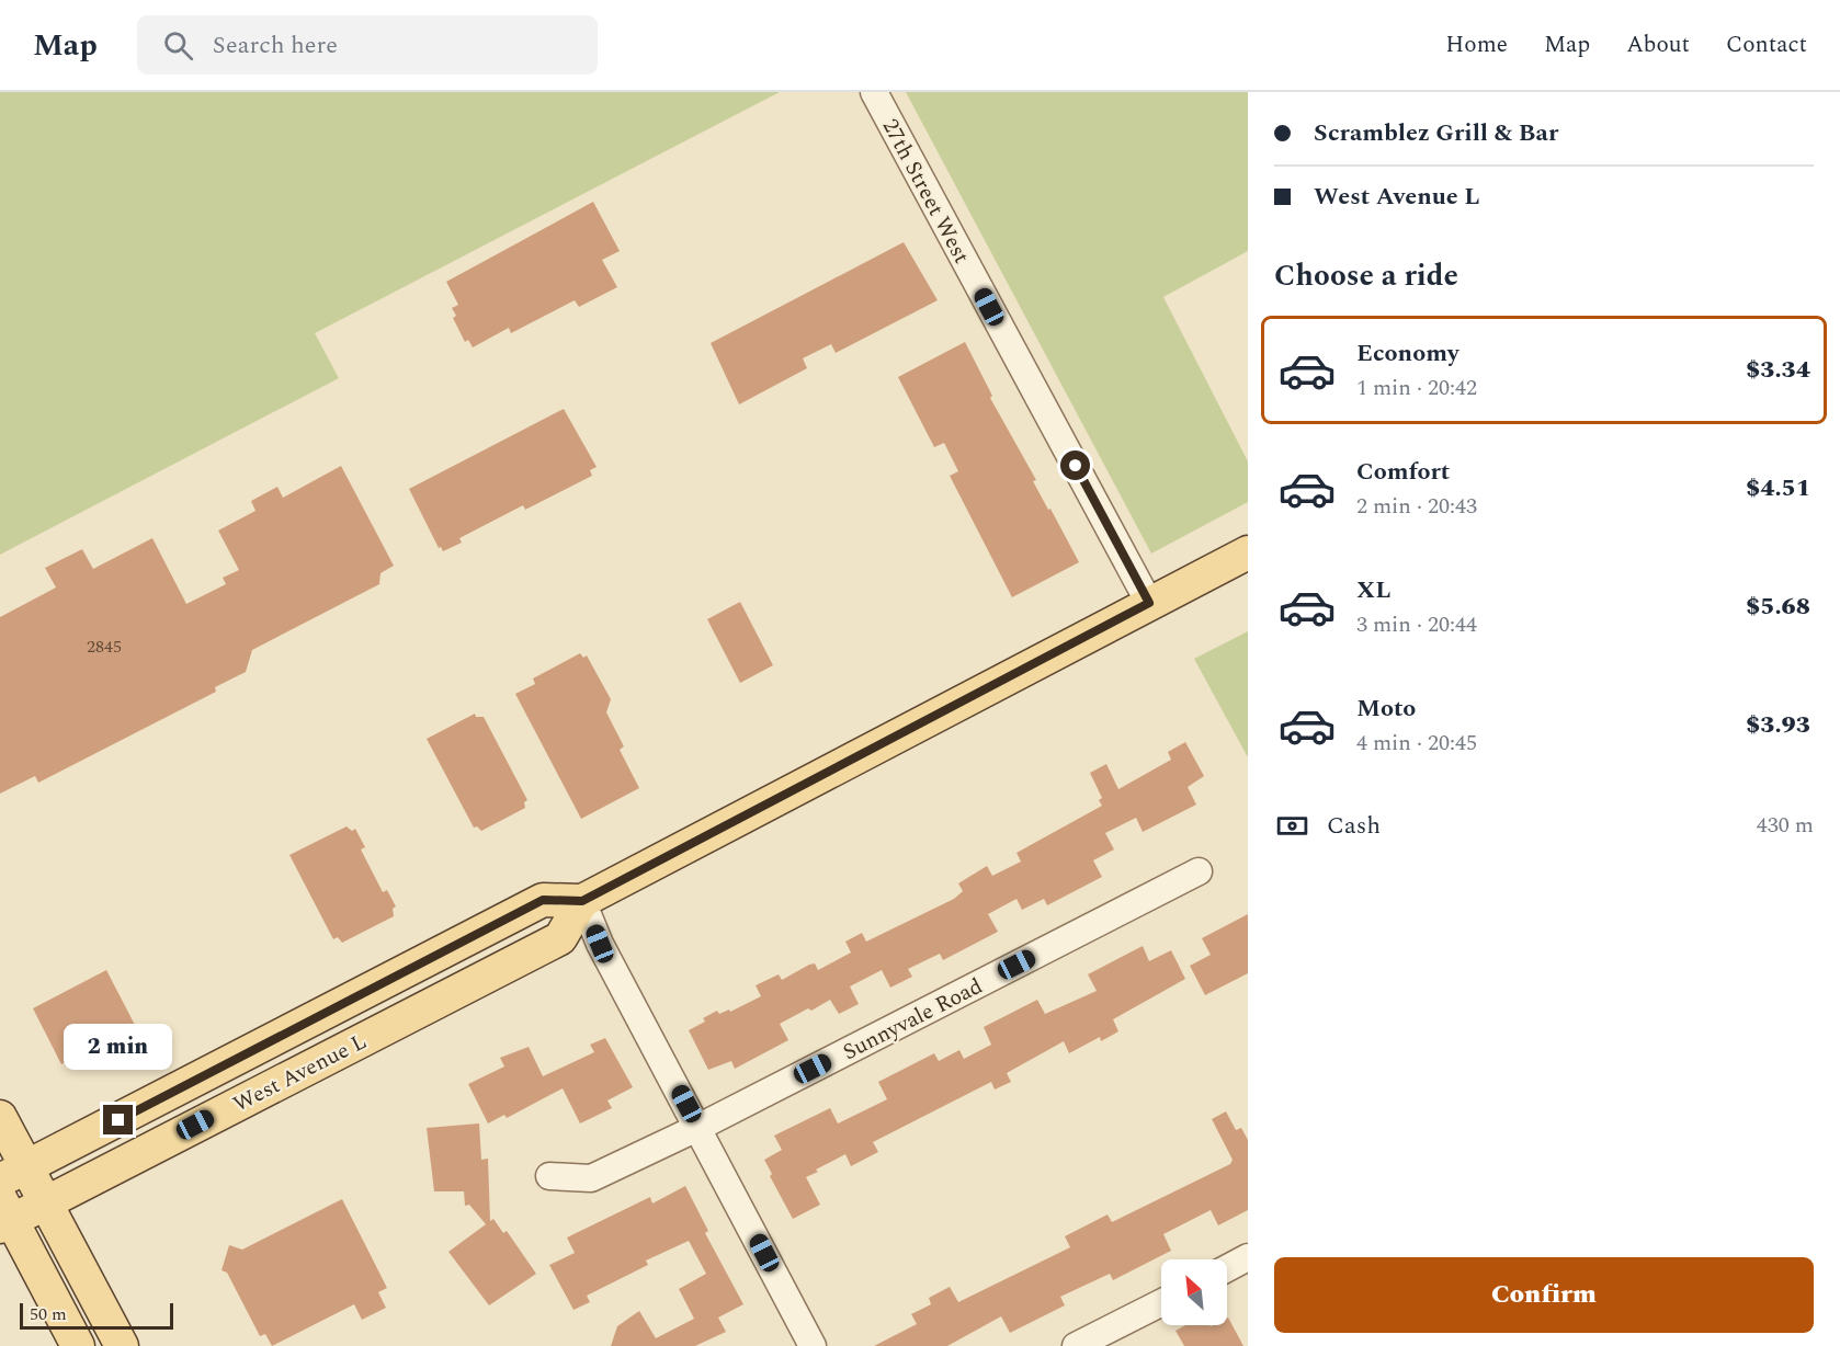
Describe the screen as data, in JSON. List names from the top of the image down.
{
  "streets": {
    "main road": ["West Avenue L"],
    "street": ["27th Street West", "Sunnyvale Road"]
  },
  "crossings": [
    ["27th Street West", "West Avenue L"]
  ],
  "house_numbers": ["2845"],
  "scale_bar": "50 m",
  "north": "top left",
  "page": {
    "header": "Map",
    "search": "Search here",
    "nav": [
      "Home",
      "Map",
      "About",
      "Contact"
    ],
    "banner": ["Scramblez Grill & Bar", "West Avenue L"],
    "heading": "Choose a ride",
    "list": [
      {
        "name": "Economy",
        "note": "1 min · 20:42",
        "value": "$3.34"
      },
      {
        "name": "Comfort",
        "note": "2 min · 20:43",
        "value": "$4.51"
      },
      {
        "name": "XL",
        "note": "3 min · 20:44",
        "value": "$5.68"
      },
      {
        "name": "Moto",
        "note": "4 min · 20:45",
        "value": "$3.93"
      }
    ],
    "pay": ["Cash", "430 m"],
    "bubble": "2 min",
    "buttons": "Confirm",
    "scale": "50 m"
  }
}
